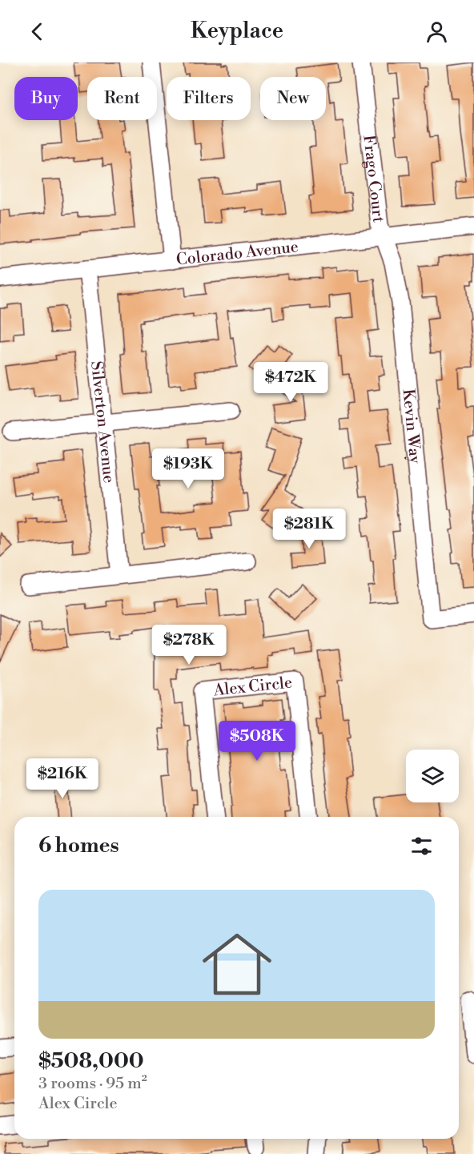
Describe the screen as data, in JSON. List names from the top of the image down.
{
  "streets": {
    "street": [
      "Frago Court",
      "Colorado Avenue",
      "Silverton Avenue",
      "Kevin Way",
      "Alex Circle"
    ]
  },
  "crossings": [
    ["Frago Court", "Colorado Avenue"],
    ["Frago Court", "Kevin Way"],
    ["Colorado Avenue", "Silverton Avenue"],
    ["Colorado Avenue", "Kevin Way"]
  ],
  "page": {
    "header": "Keyplace",
    "chip": [
      "Buy",
      "Rent",
      "Filters",
      "New"
    ],
    "price": [
      "$472K",
      "$193K",
      "$281K",
      "$278K",
      "$508K",
      "$216K"
    ],
    "heading": "6 homes",
    "list": [
      {
        "name": "$508,000",
        "note": "3 rooms · 95 m² · Alex Circle"
      }
    ]
  }
}
